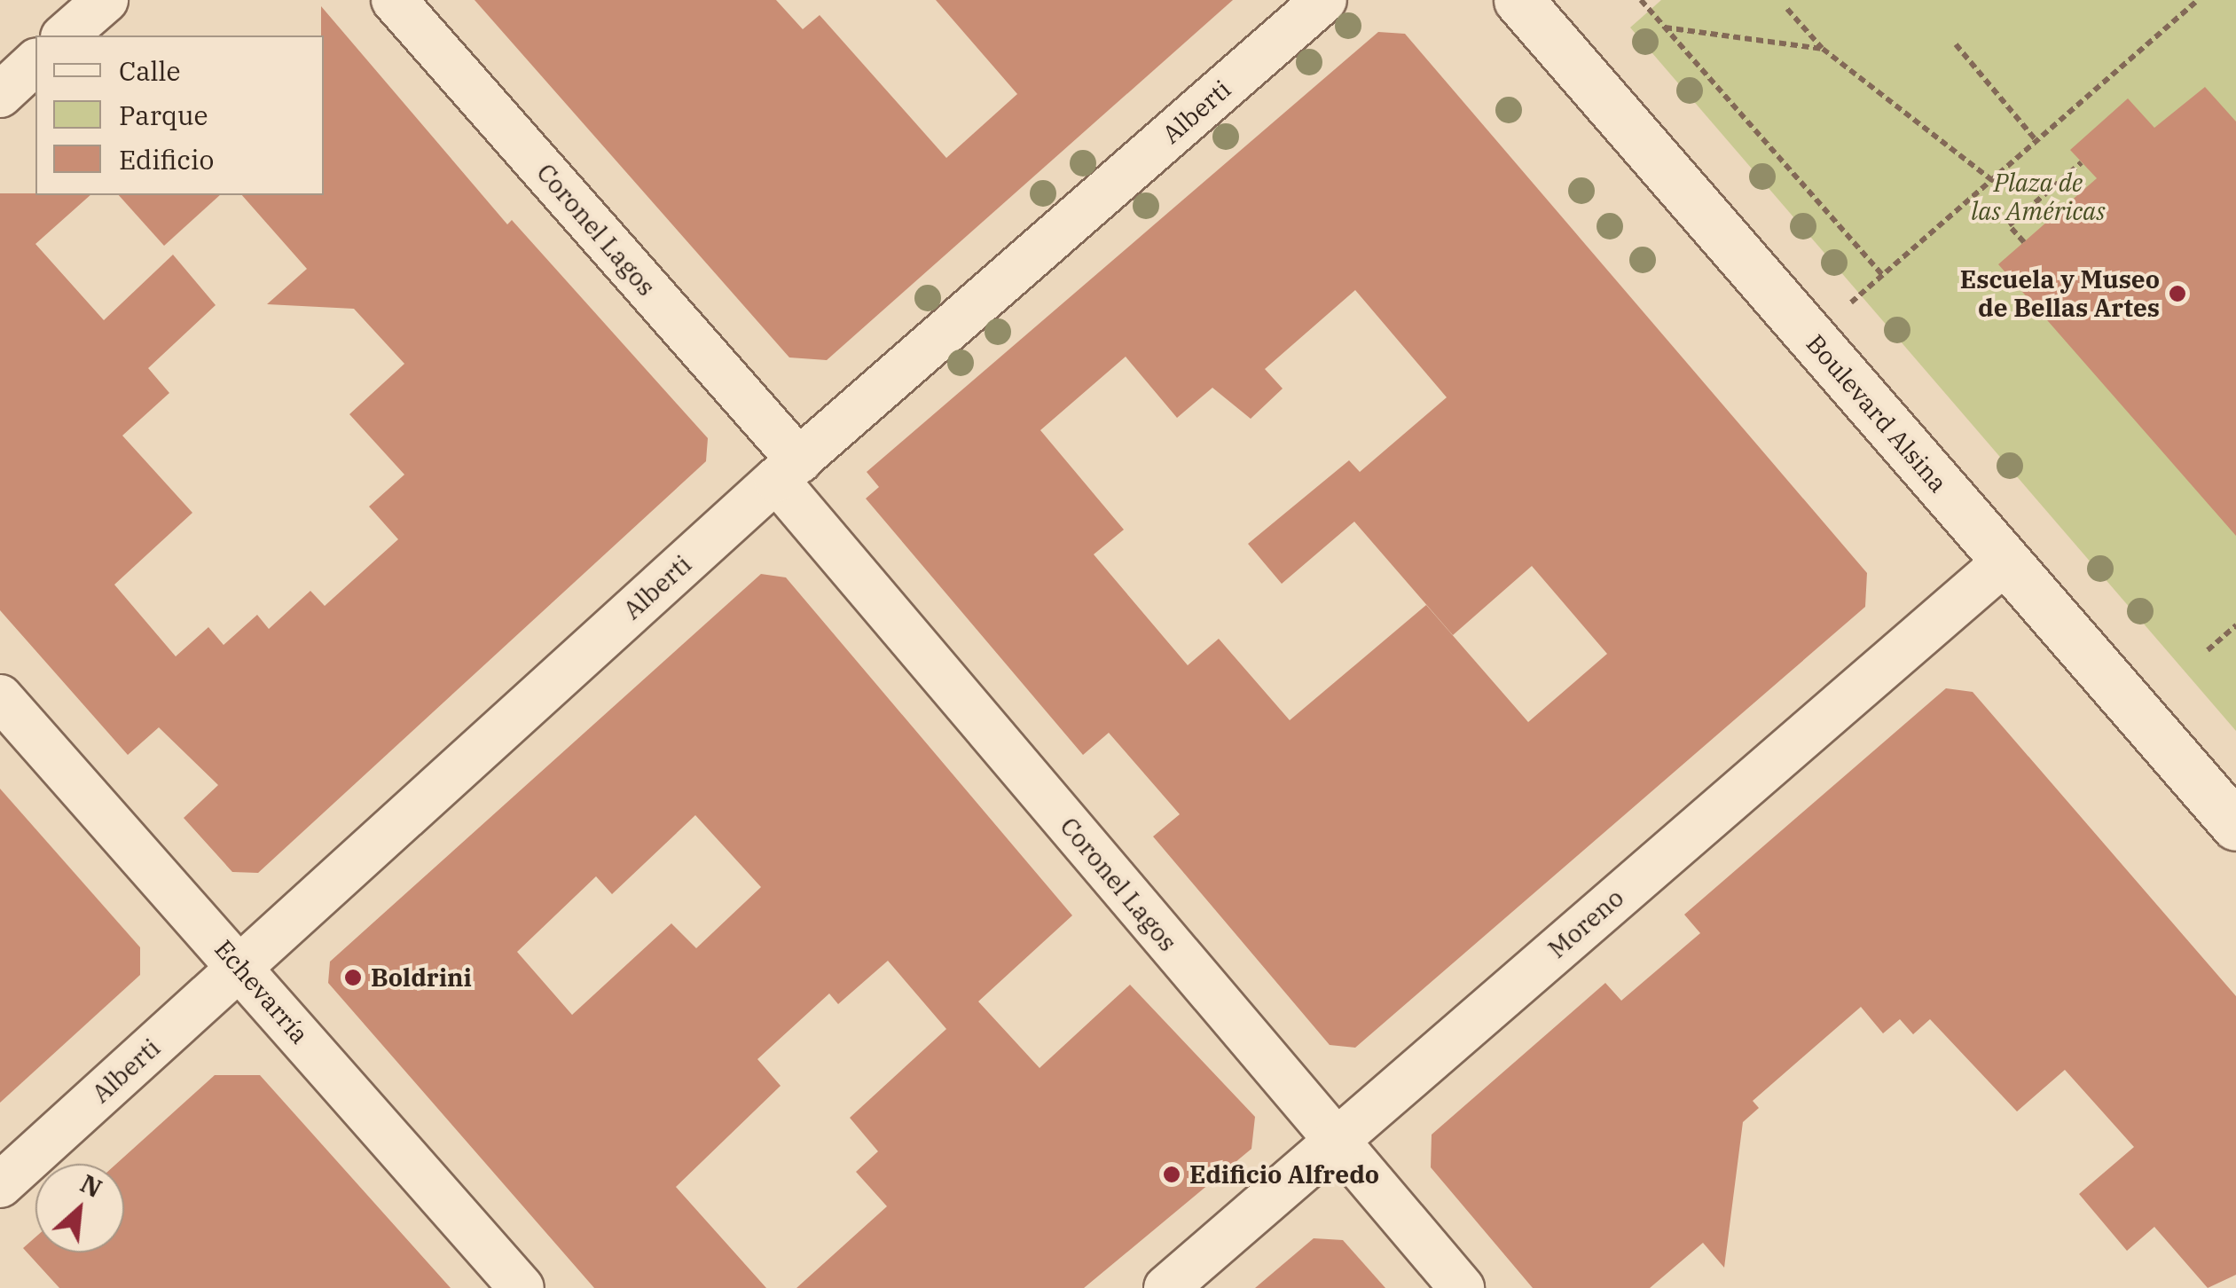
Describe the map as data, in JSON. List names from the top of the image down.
{
  "streets": {
    "main road": ["Boulevard Alsina"],
    "street": [
      "Alberti",
      "Coronel Lagos",
      "Moreno",
      "Echevarría"
    ]
  },
  "crossings": [
    ["Alberti", "Coronel Lagos"],
    ["Alberti", "Echevarría"],
    ["Coronel Lagos", "Moreno"],
    ["Boulevard Alsina", "Moreno"]
  ],
  "parks": ["Plaza de las Américas"],
  "places": ["Escuela y Museo de Bellas Artes", "Boldrini", "Edificio Alfredo"],
  "legend": ["Calle", "Parque", "Edificio"],
  "north": "top right"
}
